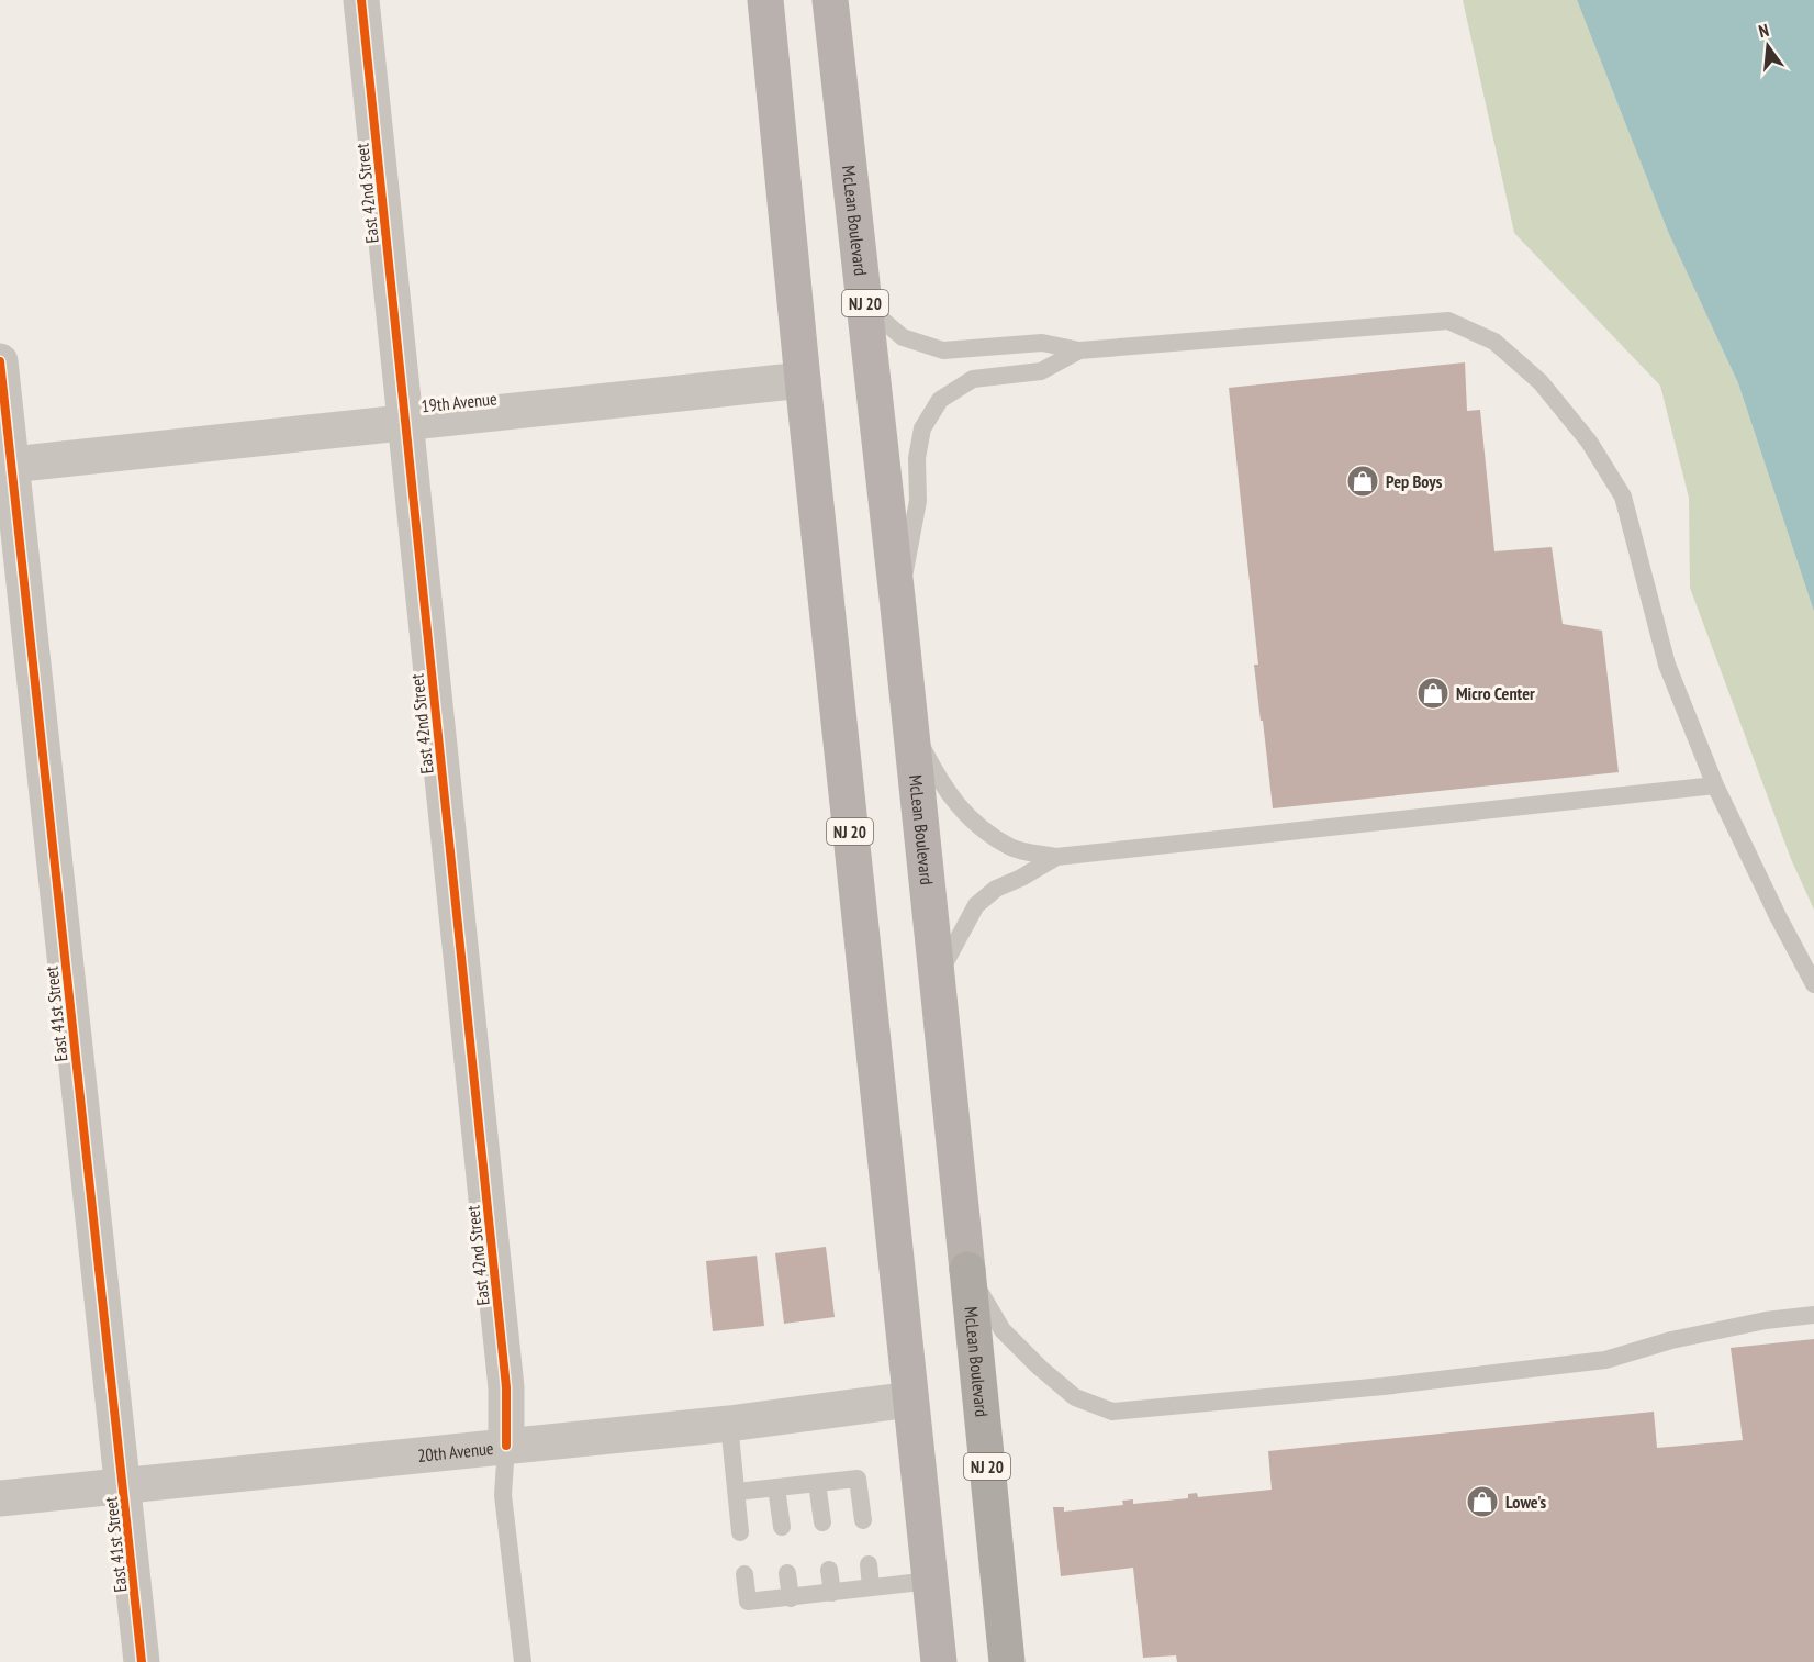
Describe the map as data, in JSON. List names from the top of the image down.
{
  "streets": {
    "highway": ["McLean Boulevard", "NJ 20"],
    "street": [
      "East 42nd Street",
      "19th Avenue",
      "East 41st Street",
      "20th Avenue"
    ]
  },
  "crossings": [
    ["East 42nd Street", "19th Avenue"],
    ["East 42nd Street", "20th Avenue"],
    ["NJ 20", "19th Avenue"],
    ["NJ 20", "20th Avenue"],
    ["19th Avenue", "East 41st Street"],
    ["East 41st Street", "20th Avenue"]
  ],
  "places": {
    "shop": ["Pep Boys", "Micro Center", "Lowe's"]
  },
  "north": "top"
}
